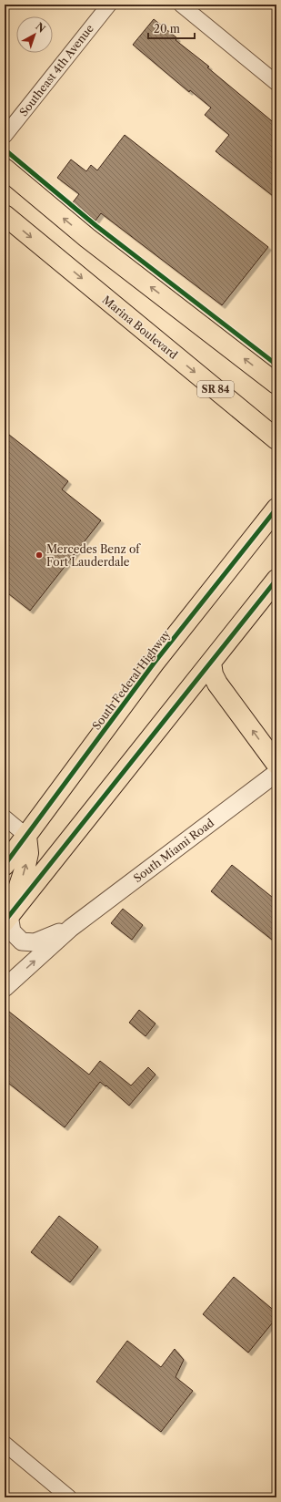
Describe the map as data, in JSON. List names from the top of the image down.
{
  "streets": {
    "main road": ["Marina Boulevard", "SR 84", "South Federal Highway"],
    "street": ["Southeast 4th Avenue", "South Miami Road"]
  },
  "places": ["Mercedes Benz of Fort Lauderdale"],
  "scale_bar": "20 m",
  "north": "top right"
}
